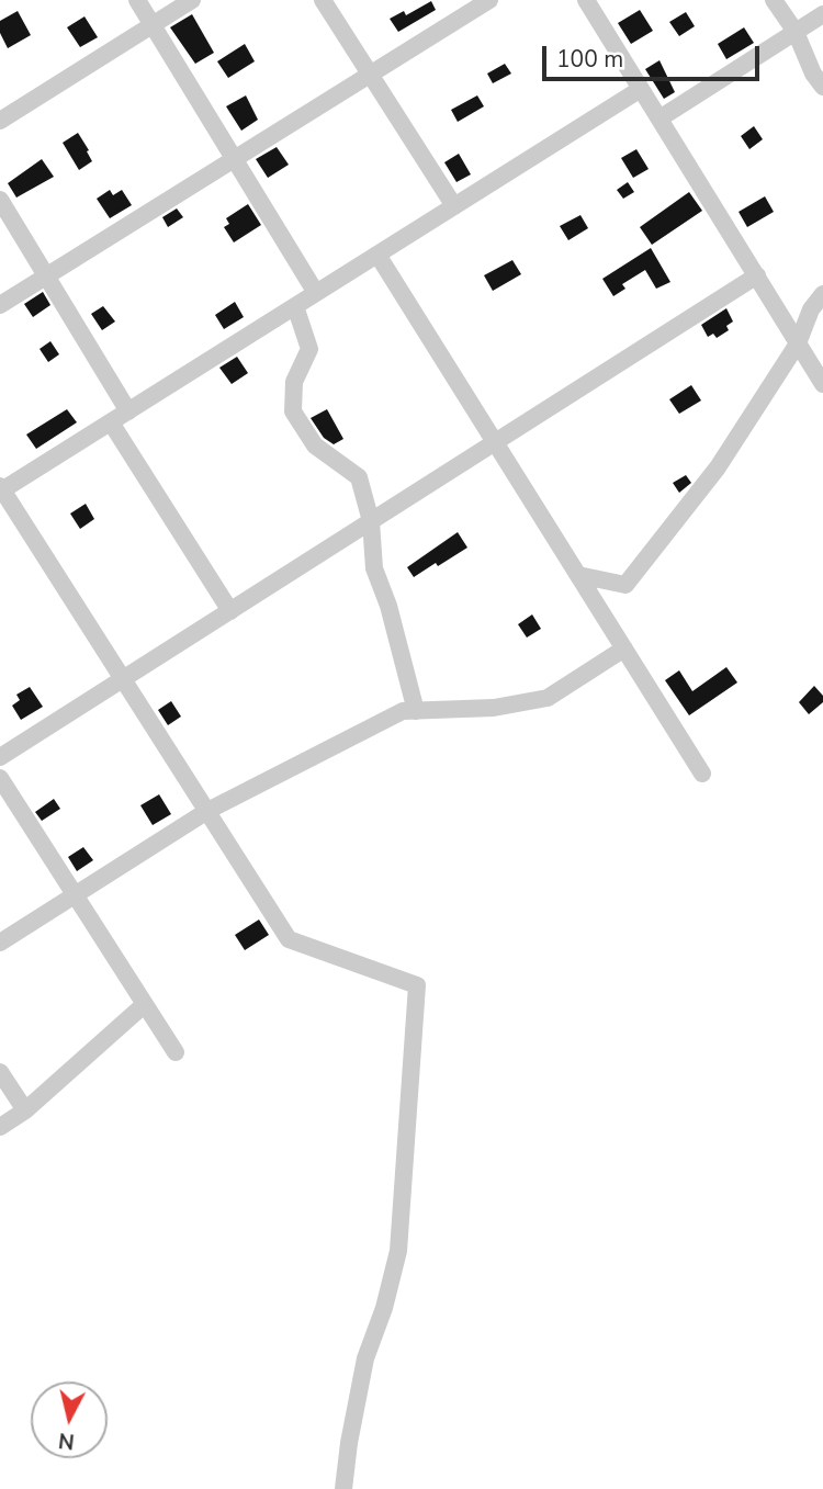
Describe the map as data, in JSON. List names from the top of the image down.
{
  "scale_bar": "100 m",
  "north": "bottom"
}
